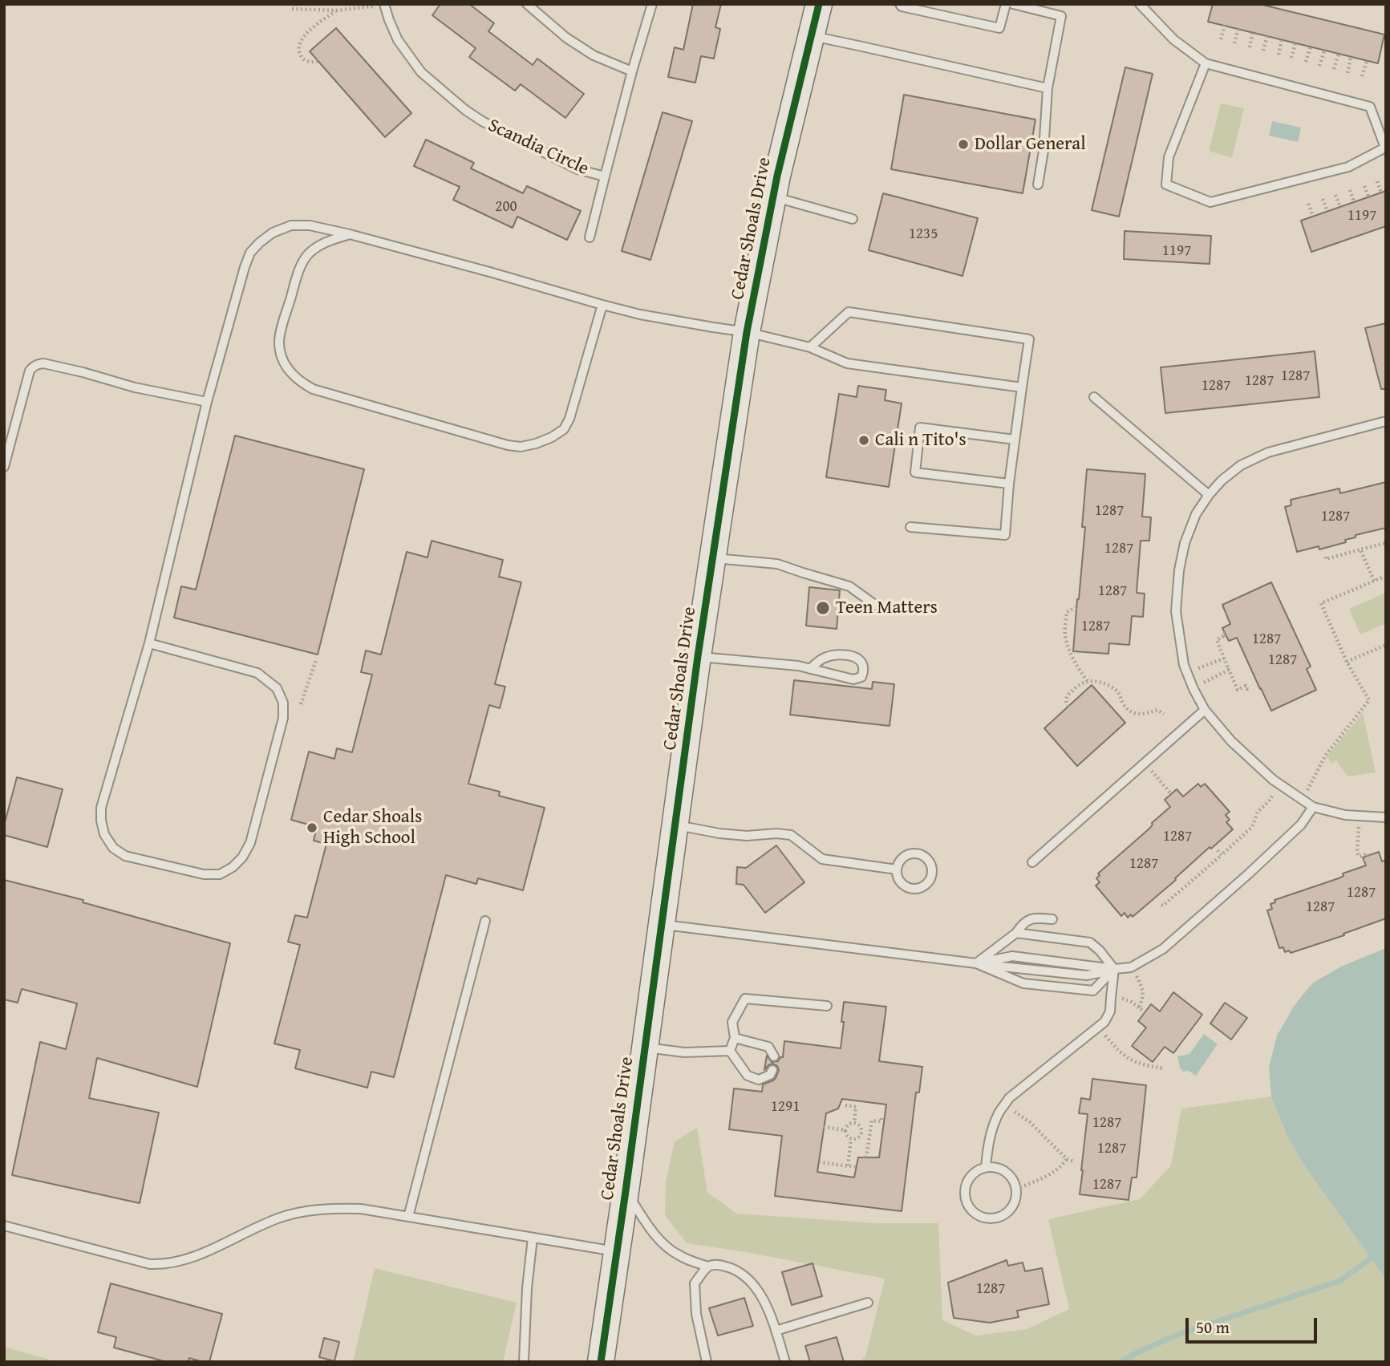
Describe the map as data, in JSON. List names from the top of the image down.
{
  "streets": {
    "street": ["Cedar Shoals Drive"],
    "lane": ["Scandia Circle"]
  },
  "places": [
    "Dollar General",
    "Cali n Tito's",
    "Teen Matters",
    "Cedar Shoals High School"
  ],
  "house_numbers": [
    "200",
    "1197",
    "1235",
    "1197",
    "1287",
    "1287",
    "1287",
    "1287",
    "1287",
    "1287",
    "1287",
    "1287",
    "1287",
    "1287",
    "1287",
    "1287",
    "1287",
    "1287",
    "1291",
    "1287",
    "1287",
    "1287",
    "1287"
  ],
  "scale_bar": "50 m"
}
